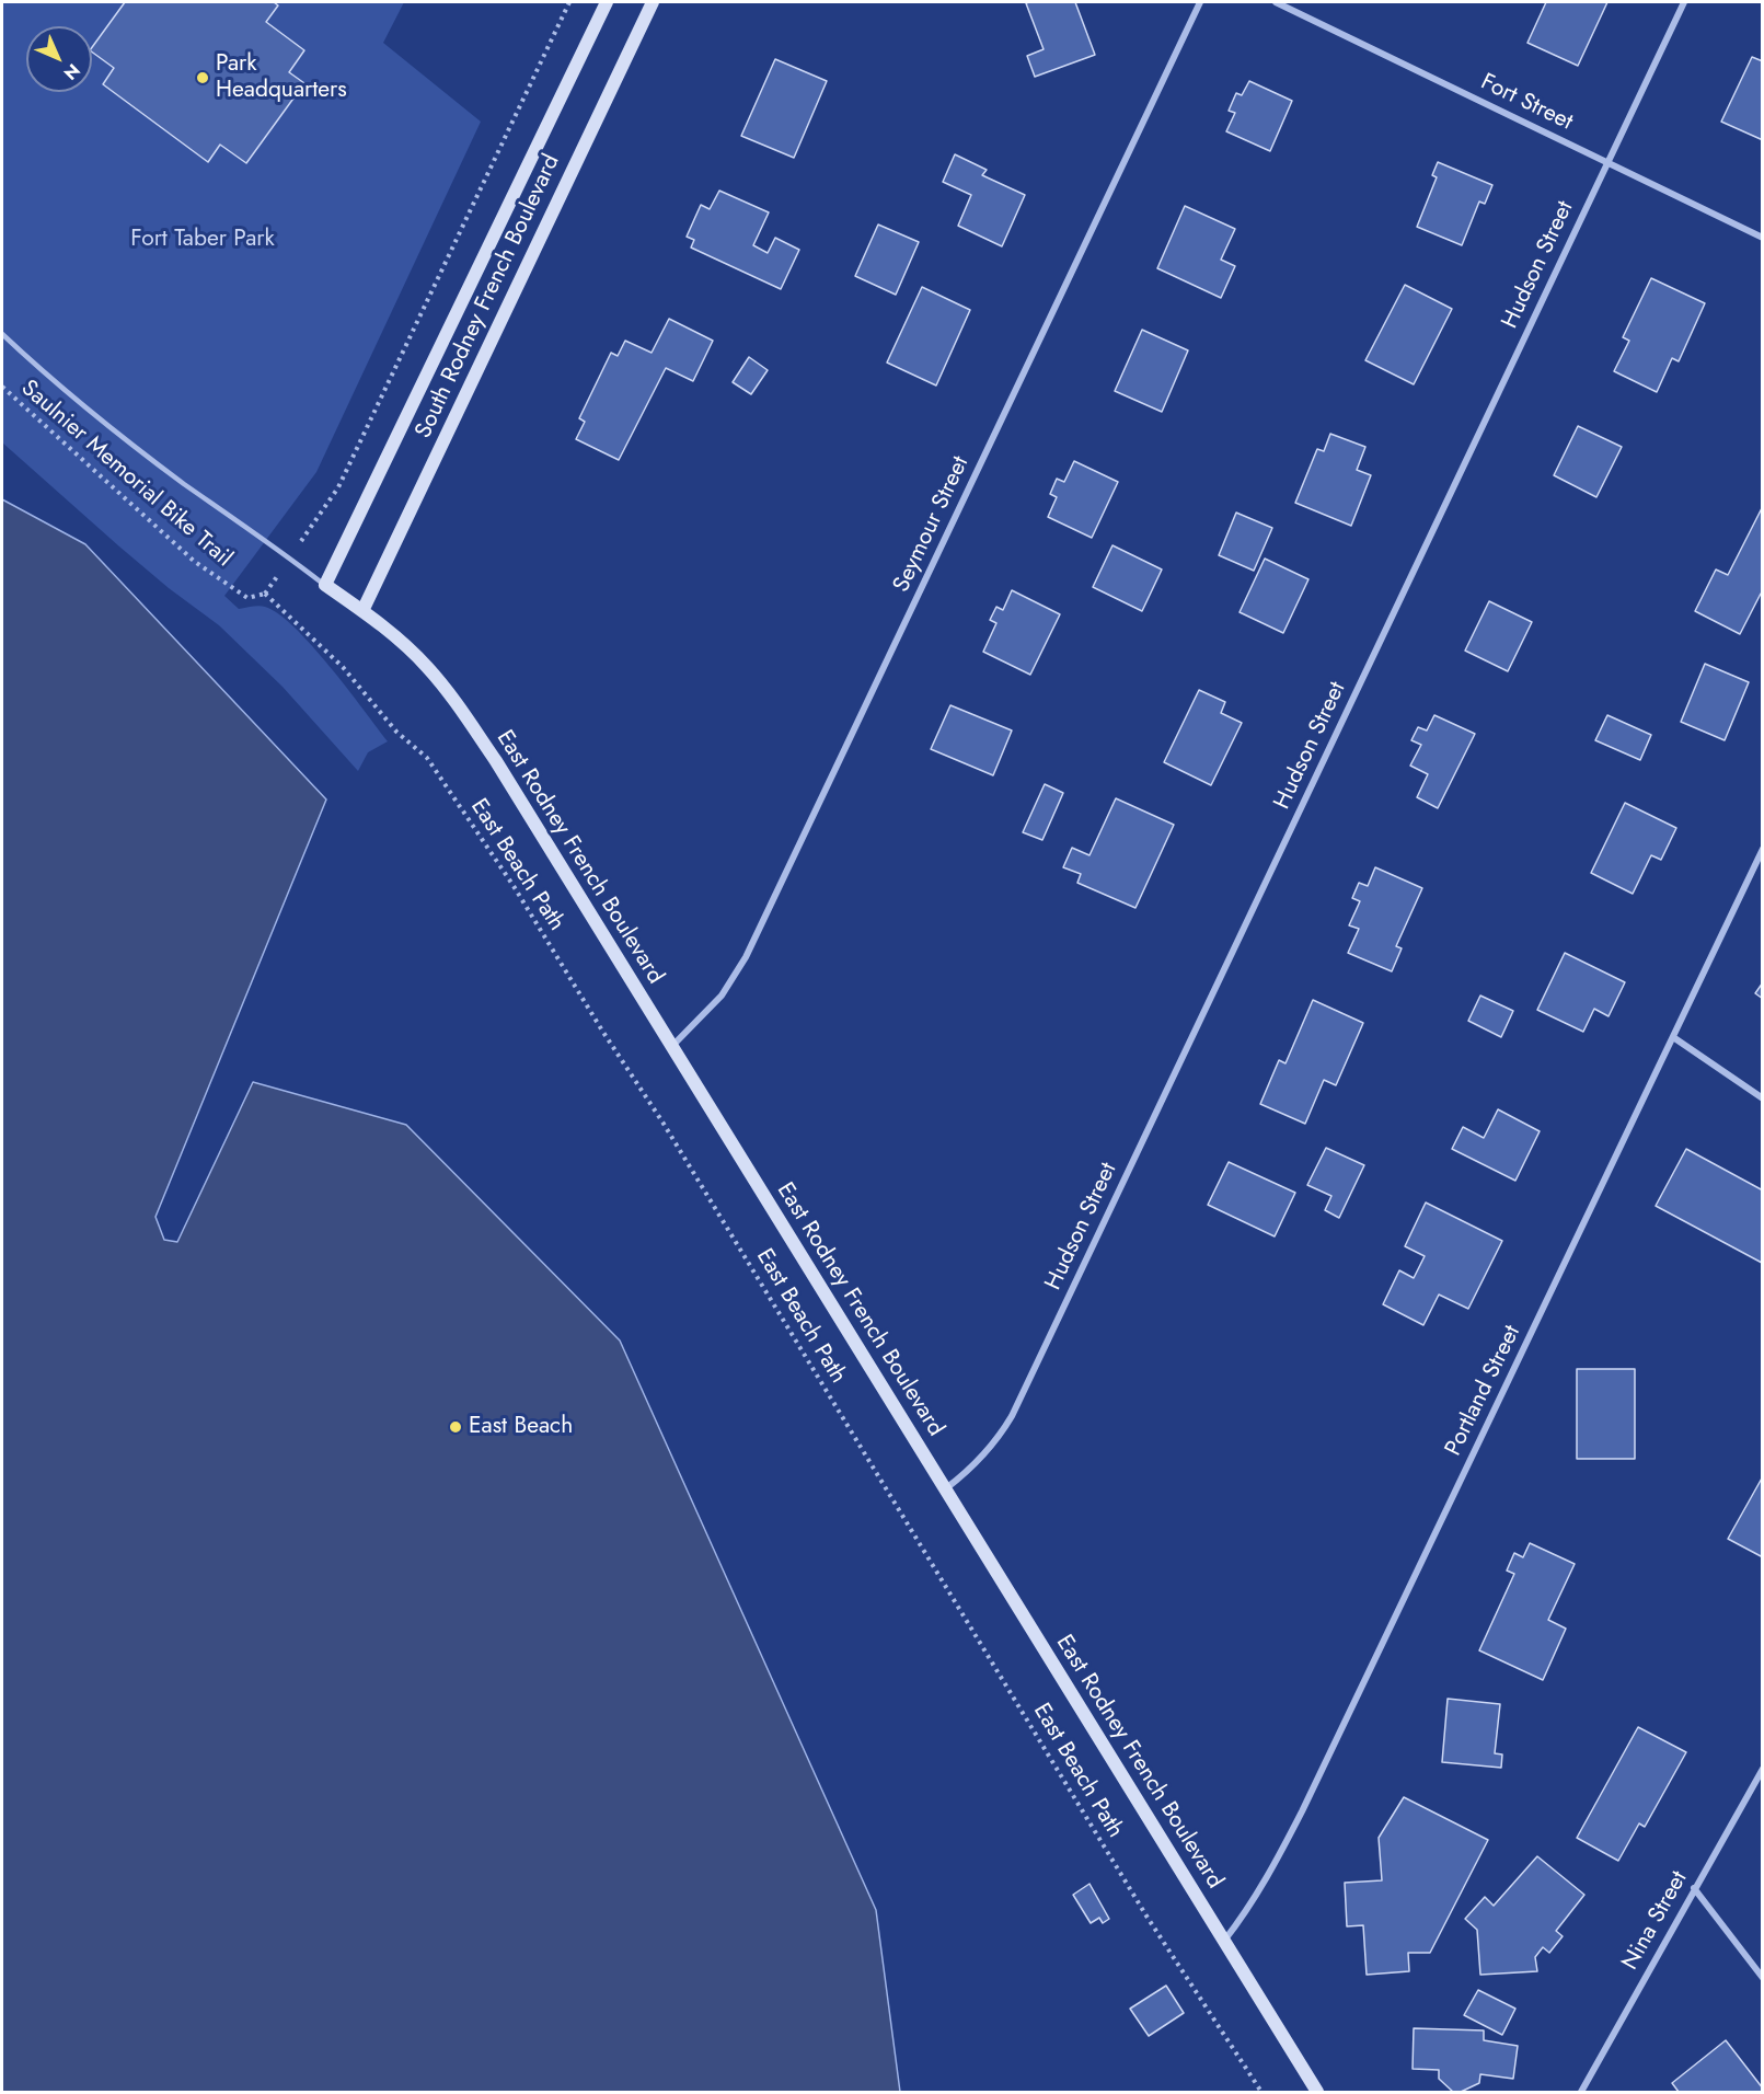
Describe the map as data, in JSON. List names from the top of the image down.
{
  "streets": {
    "main road": ["South Rodney French Boulevard", "East Rodney French Boulevard"],
    "street": [
      "Fort Street",
      "Hudson Street",
      "Seymour Street",
      "Portland Street",
      "Nina Street"
    ],
    "path": ["Saulnier Memorial Bike Trail", "East Beach Path"]
  },
  "crossings": [
    ["Fort Street", "Hudson Street"],
    ["Hudson Street", "East Rodney French Boulevard"],
    ["South Rodney French Boulevard", "East Rodney French Boulevard"],
    ["Saulnier Memorial Bike Trail", "East Beach Path"],
    ["Seymour Street", "East Rodney French Boulevard"],
    ["East Rodney French Boulevard", "Portland Street"]
  ],
  "parks": ["Fort Taber Park"],
  "places": ["Park Headquarters", "East Beach"],
  "north": "bottom right"
}
